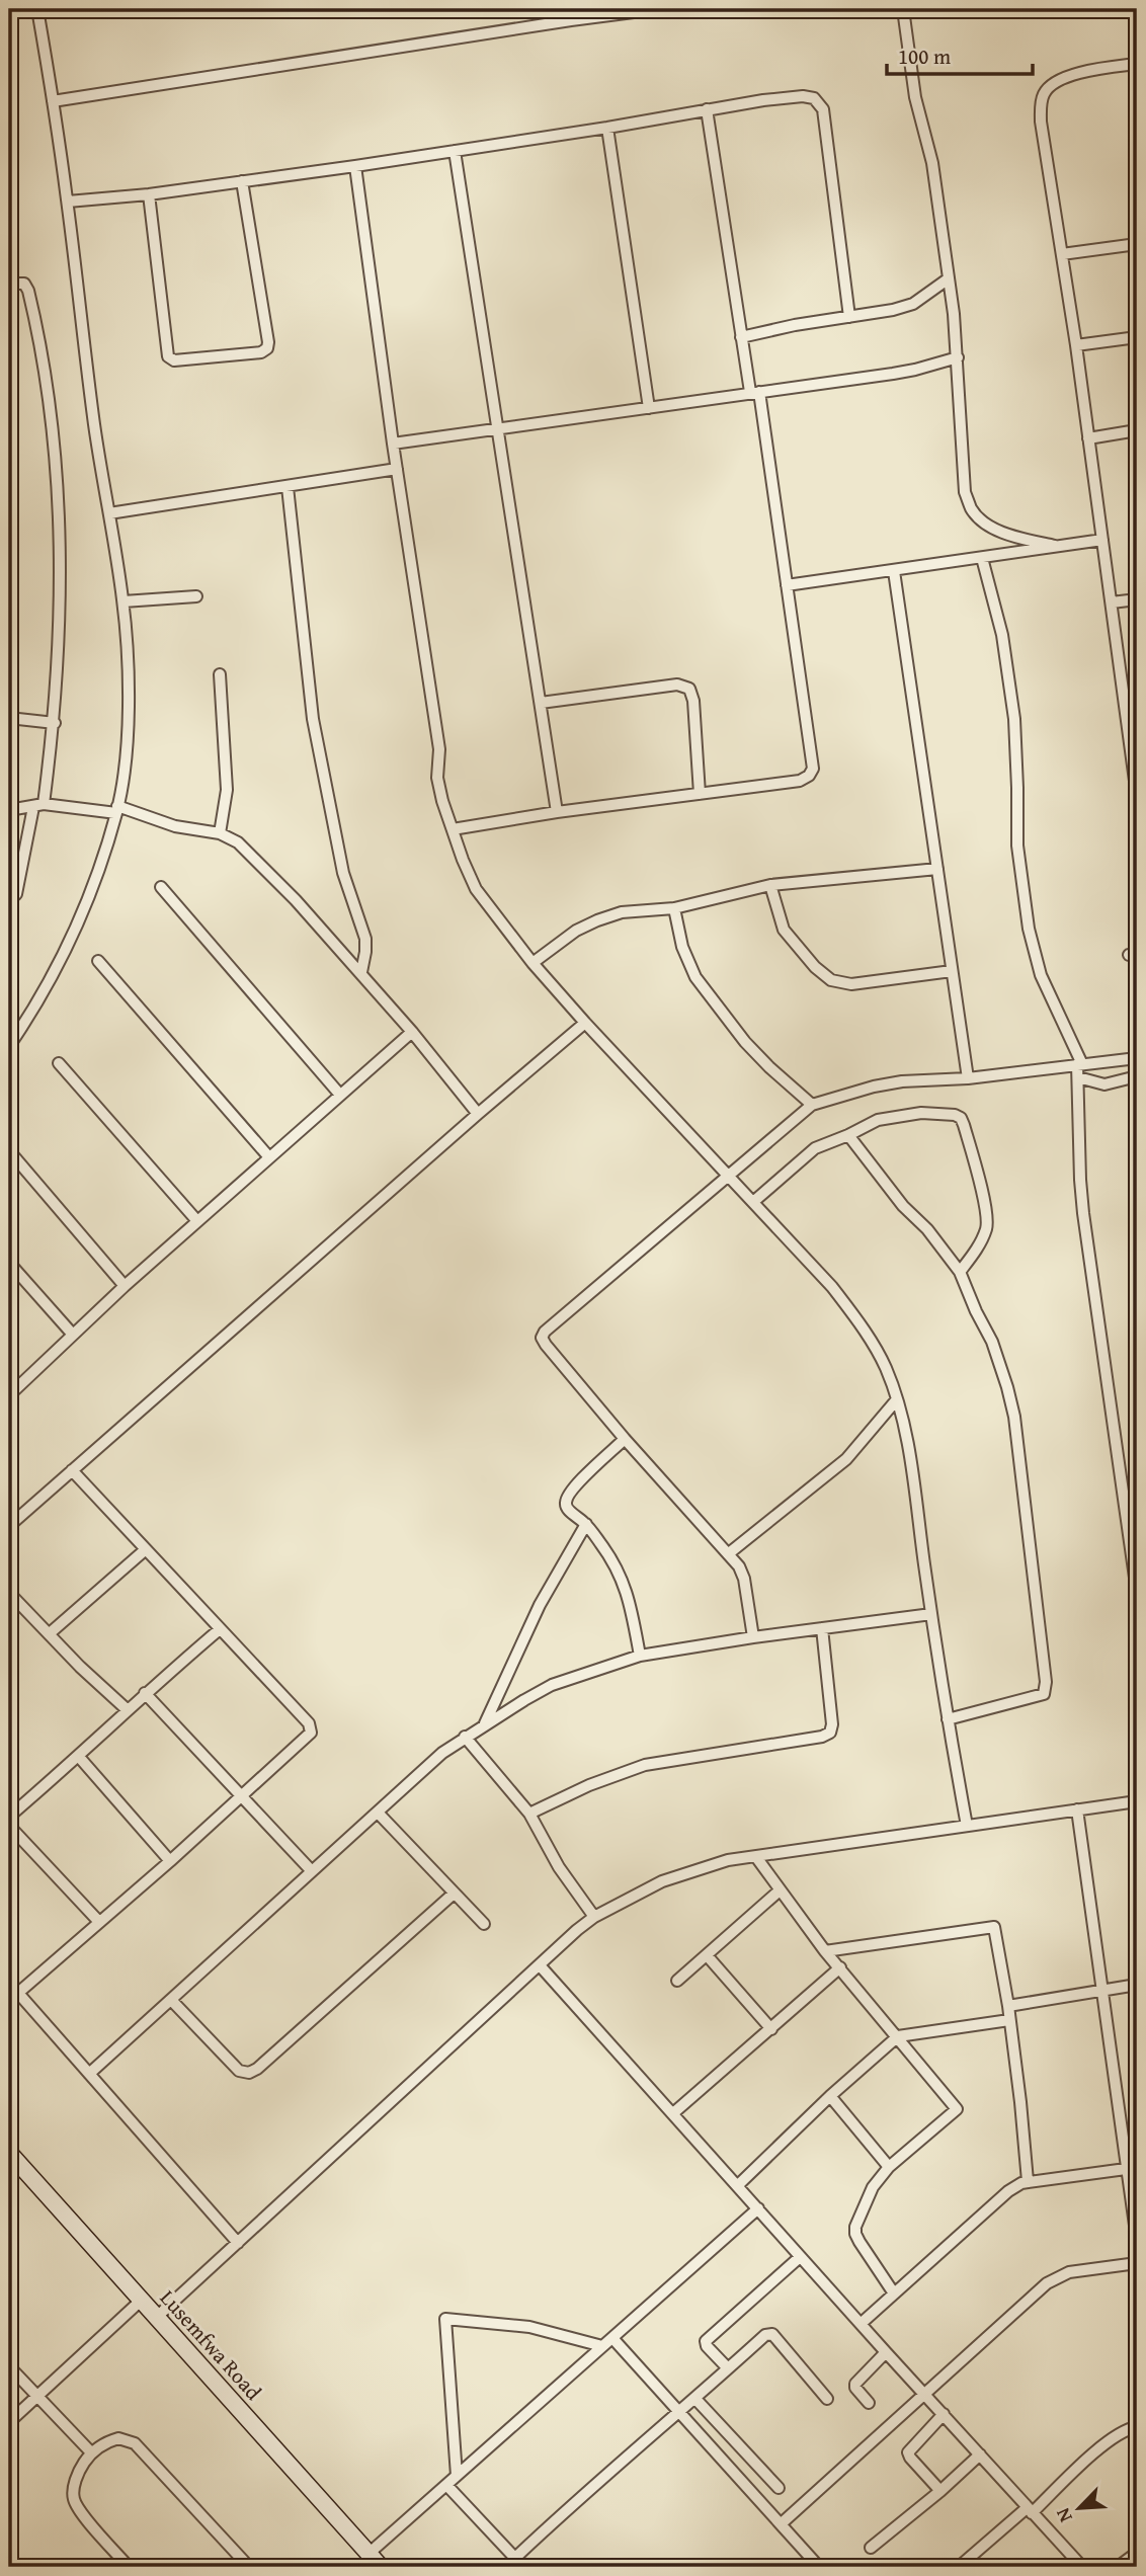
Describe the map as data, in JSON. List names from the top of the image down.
{
  "streets": {
    "street": ["Lusemfwa Road"]
  },
  "scale_bar": "100 m",
  "north": "bottom left"
}
